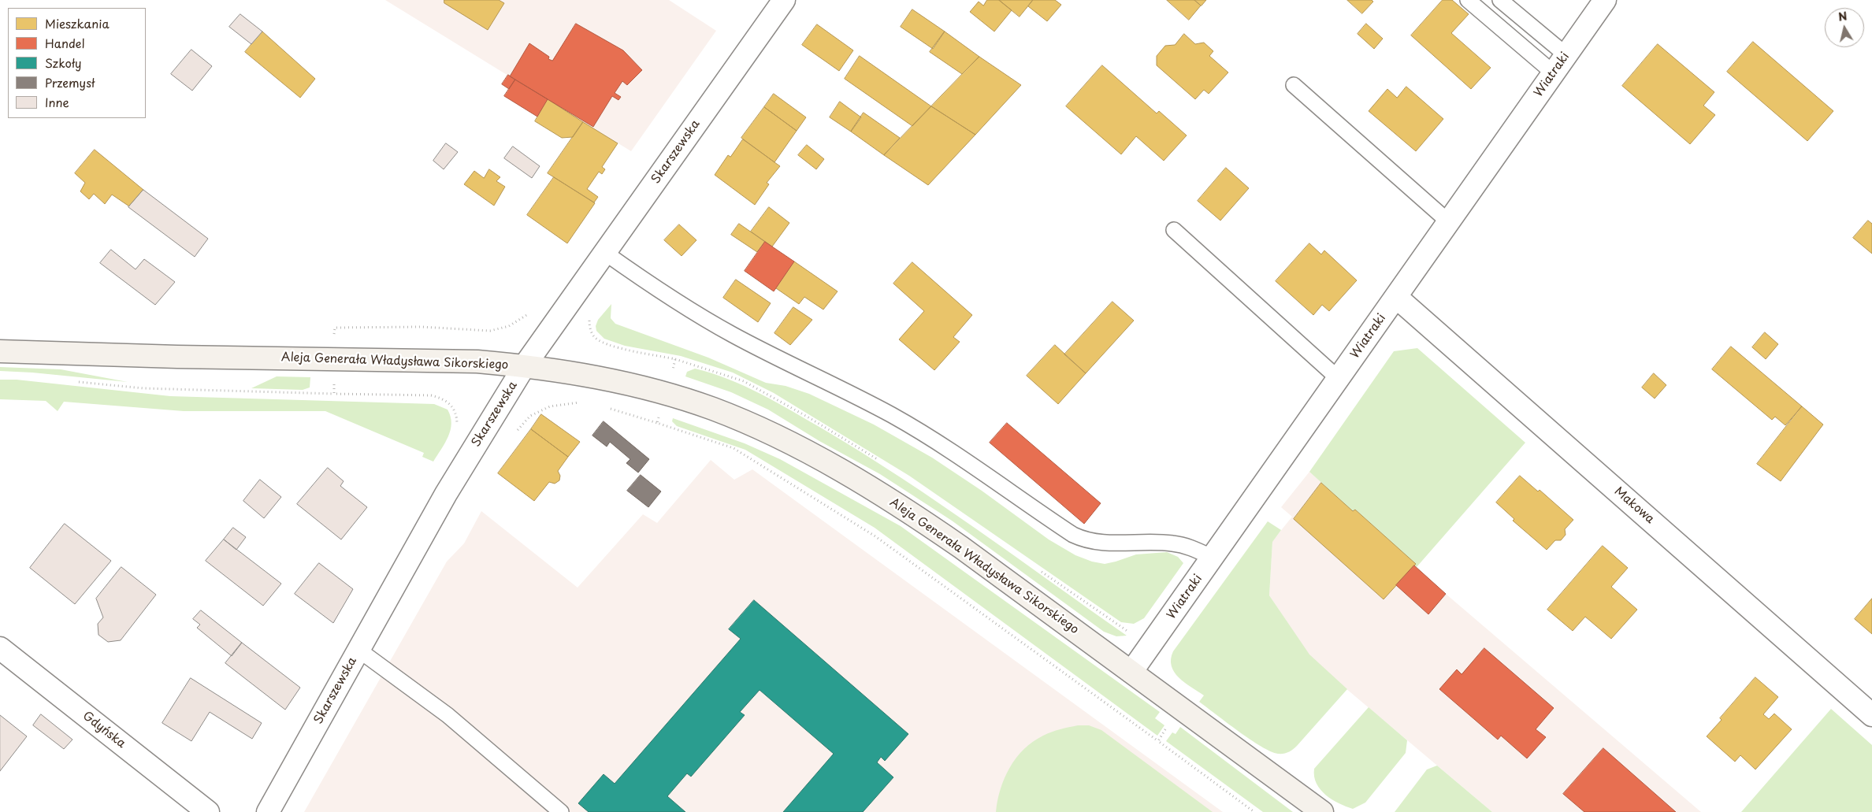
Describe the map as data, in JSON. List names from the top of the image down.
{
  "streets": {
    "main road": ["Aleja Generała Władysława Sikorskiego"],
    "street": [
      "Wiatraki",
      "Skarszewska",
      "Makowa",
      "Gdyńska"
    ]
  },
  "crossings": [
    ["Wiatraki", "Aleja Generała Władysława Sikorskiego"],
    ["Wiatraki", "Makowa"],
    ["Skarszewska", "Aleja Generała Władysława Sikorskiego"]
  ],
  "legend": [
    "Mieszkania",
    "Handel",
    "Szkoły",
    "Przemysł",
    "Inne"
  ],
  "north": "top"
}
